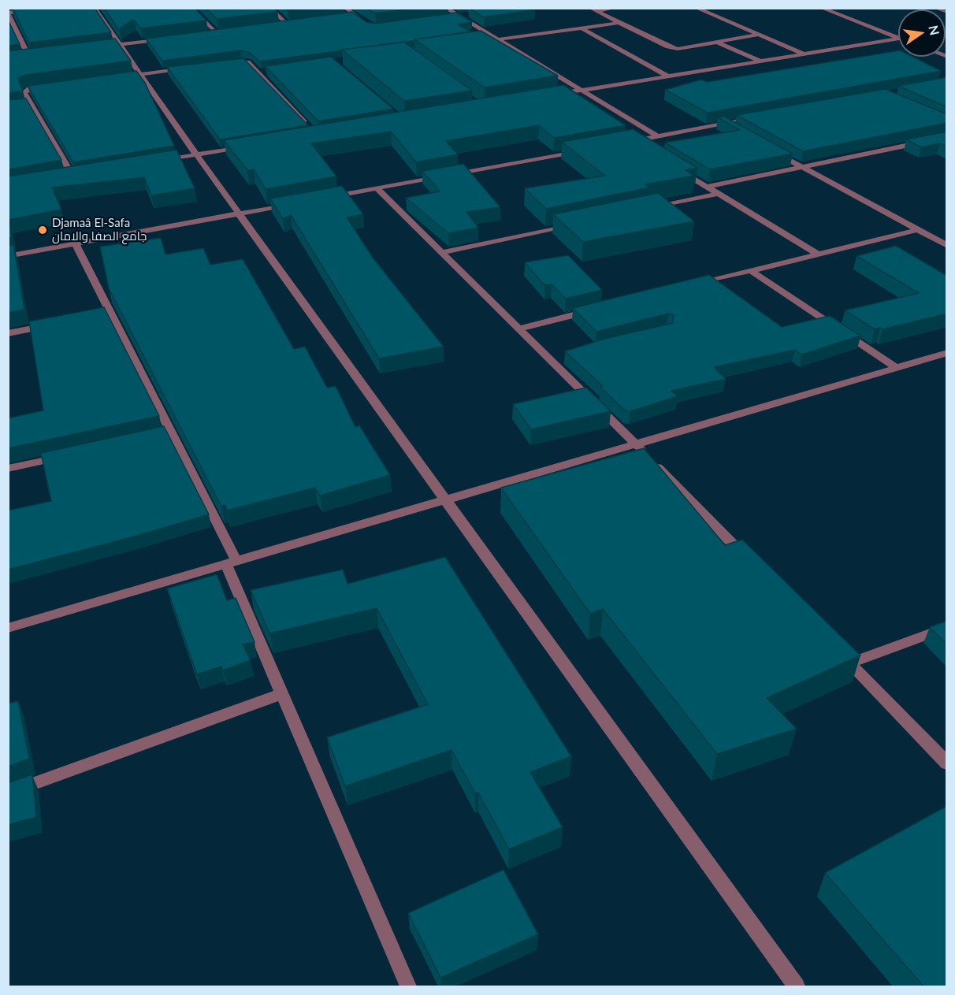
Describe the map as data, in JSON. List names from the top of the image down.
{
  "places": ["Djamaâ El-Safa جامع الصفا والامان"],
  "north": "right"
}
